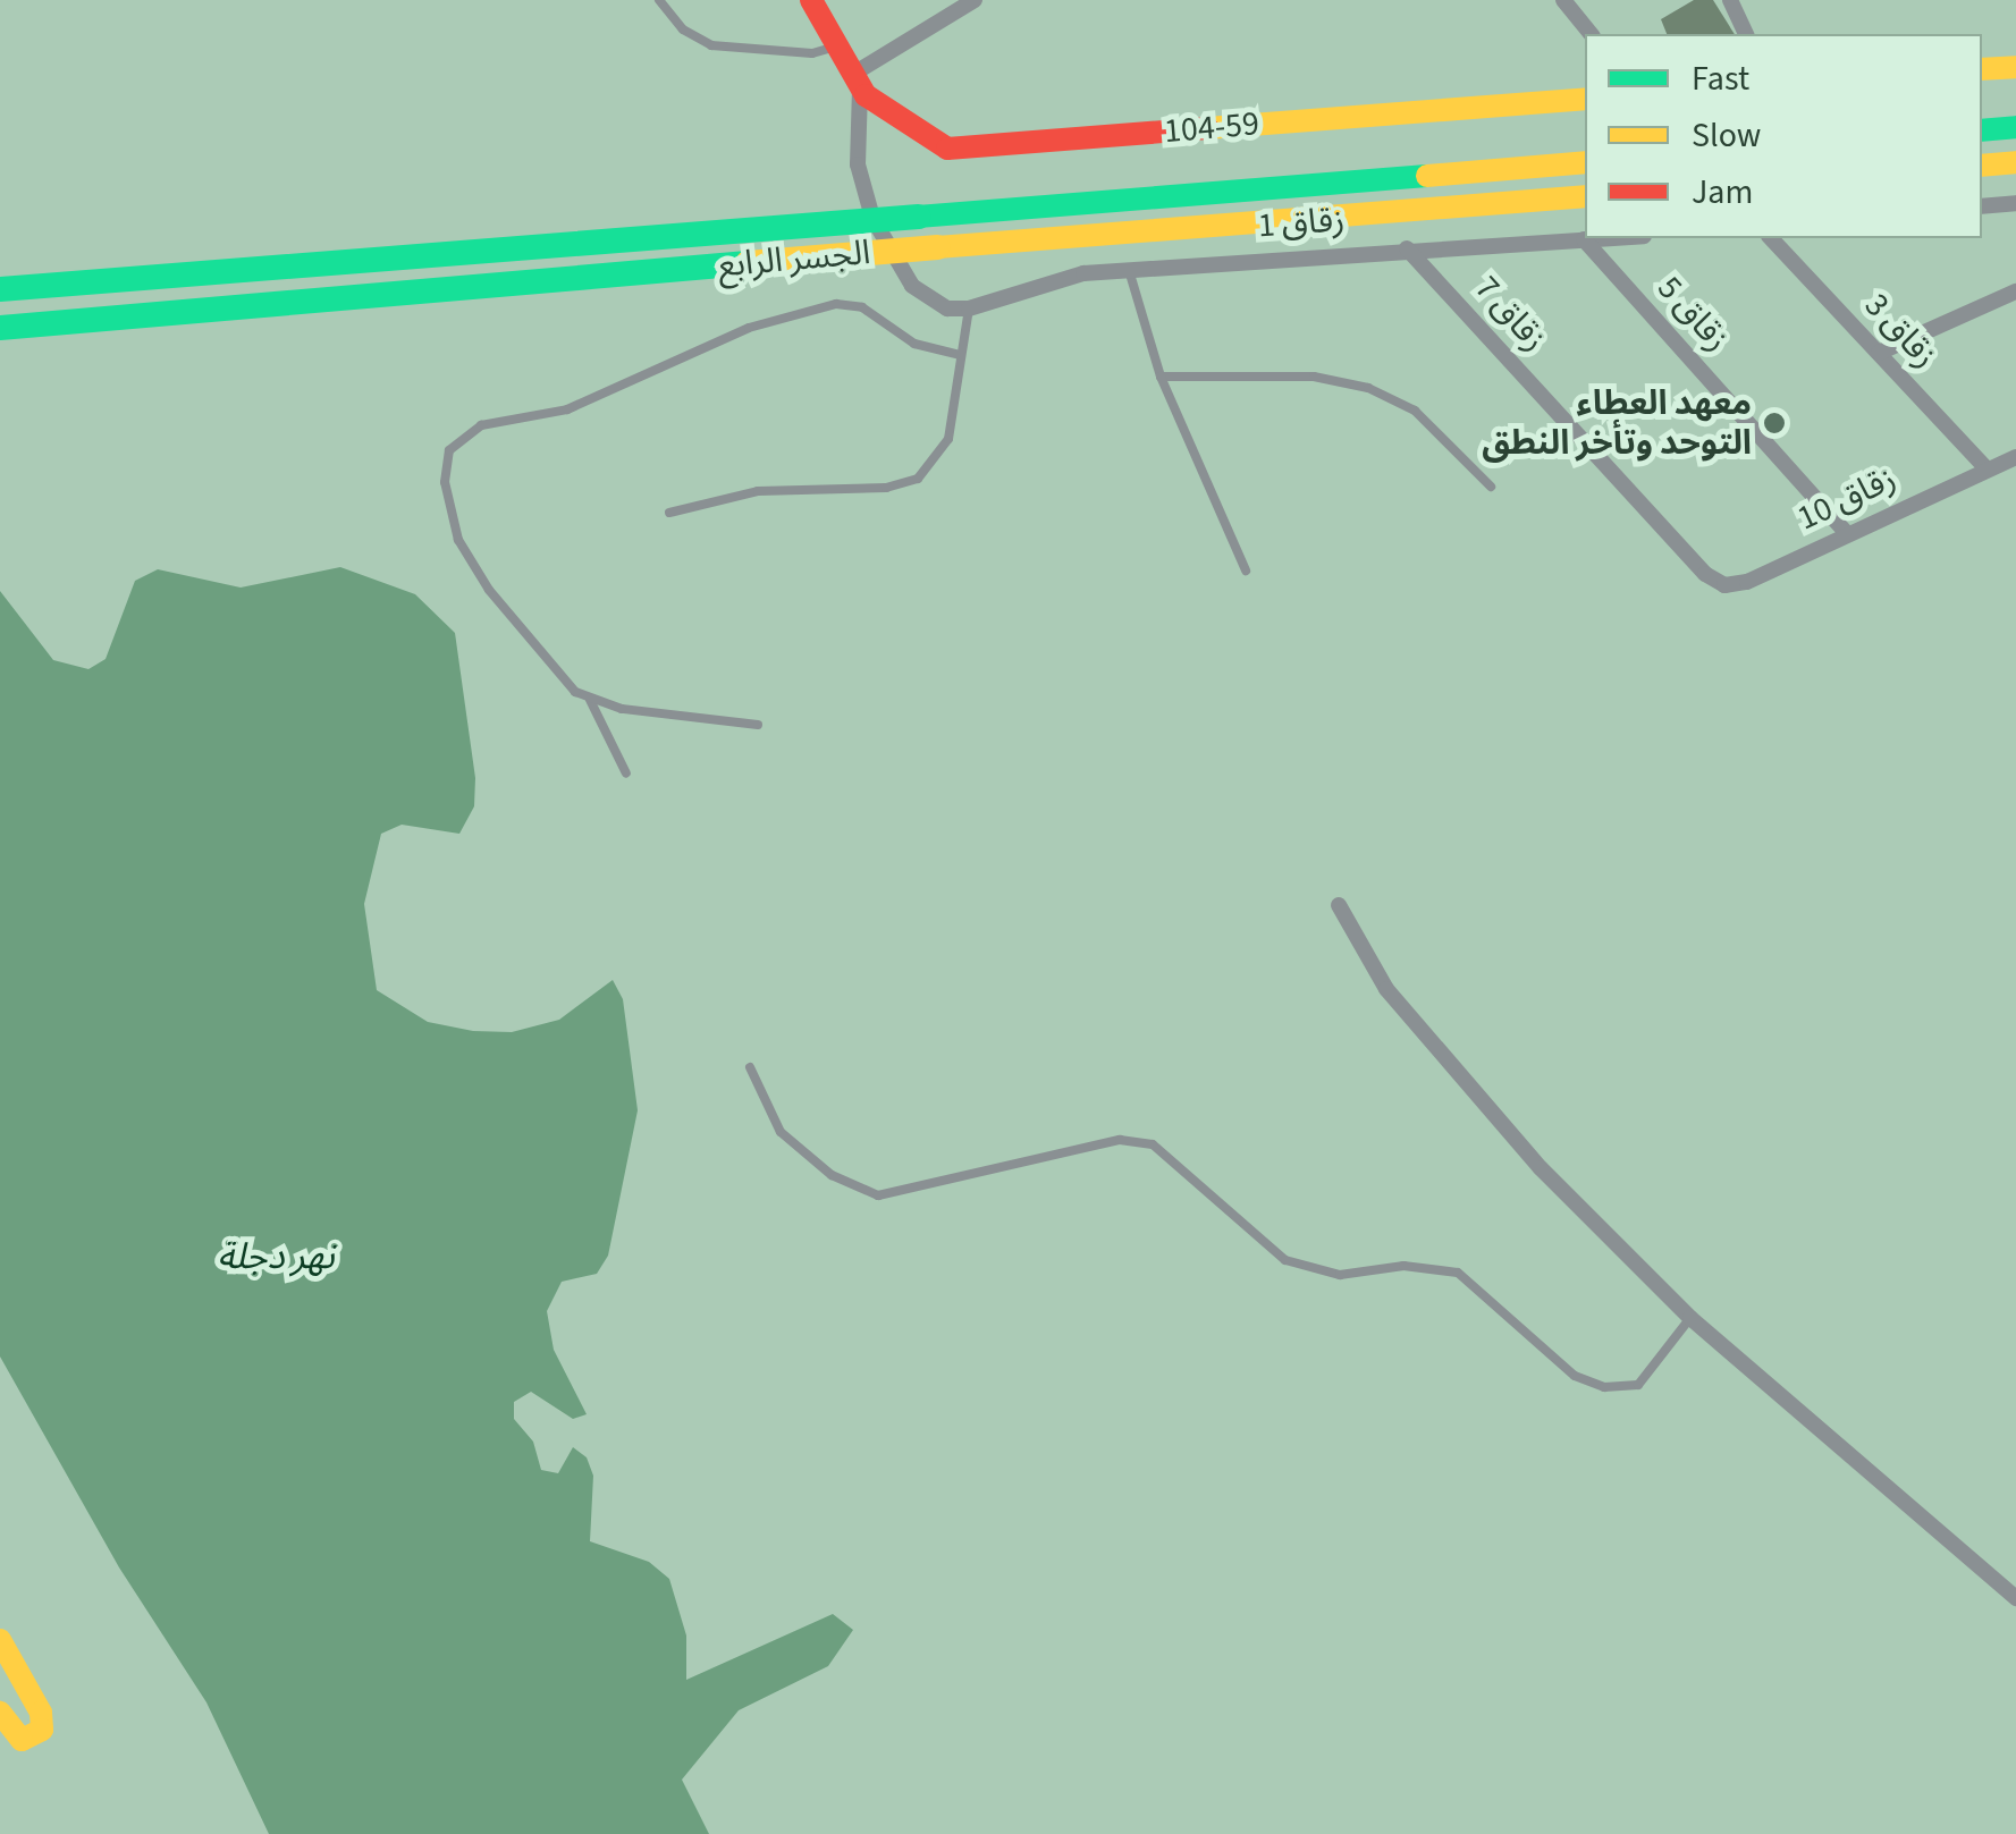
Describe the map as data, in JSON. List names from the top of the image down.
{
  "streets": {
    "main road": ["104-59", "الجسر الرابع"],
    "street": [
      "زقاق 1",
      "زقاق 7",
      "زقاق 5",
      "زقاق 3",
      "زقاق 10"
    ]
  },
  "crossings": [
    ["زقاق 1", "زقاق 7"],
    ["زقاق 1", "زقاق 5"],
    ["زقاق 7", "زقاق 10"],
    ["زقاق 5", "زقاق 10"],
    ["زقاق 3", "زقاق 10"]
  ],
  "water": ["نهر دجلة"],
  "places": ["معهد العطاء التوحد وتأخر النطق"],
  "legend": ["Fast", "Slow", "Jam"]
}
